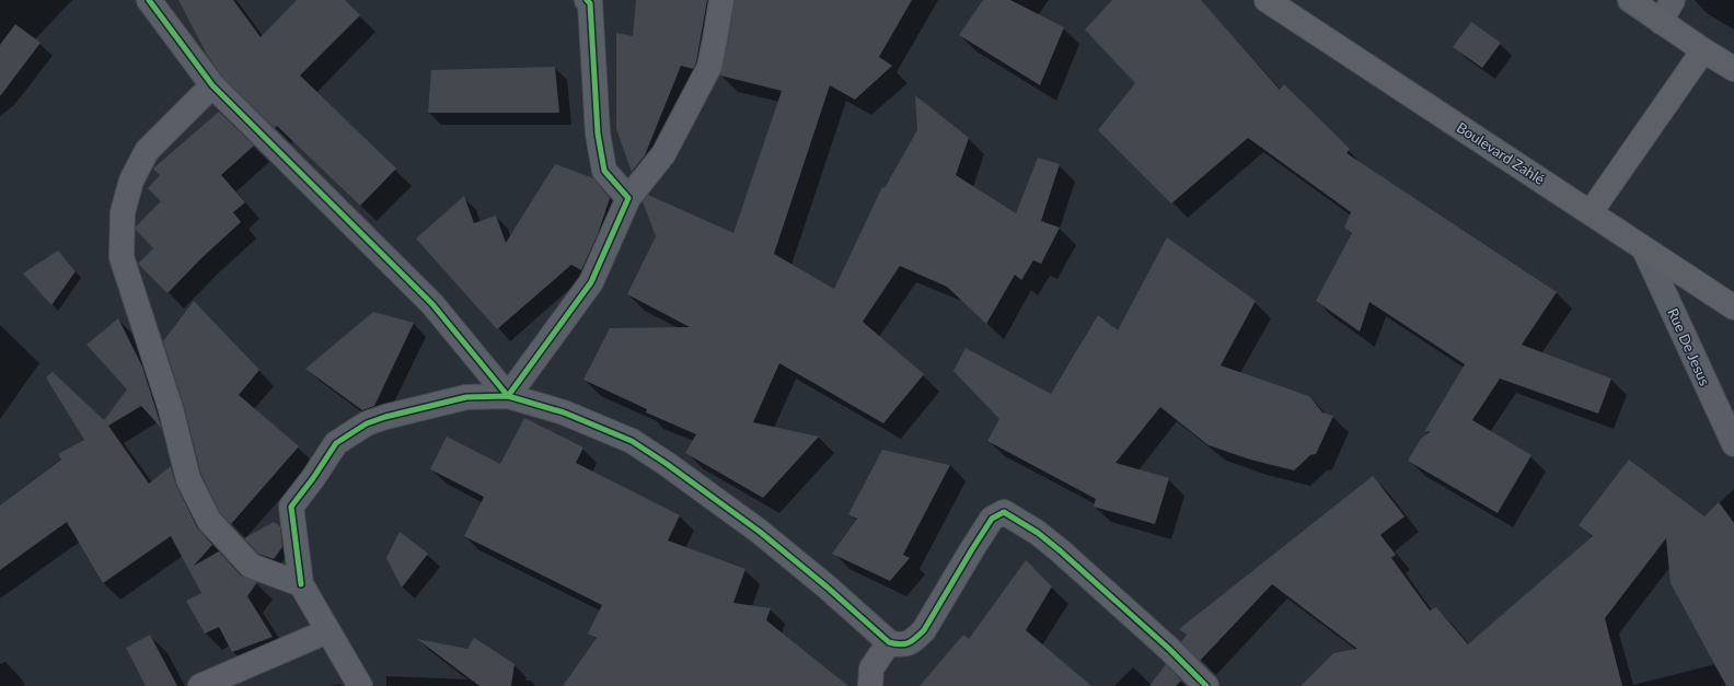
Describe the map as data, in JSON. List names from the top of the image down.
{
  "streets": {
    "main road": ["Boulevard Zahlé"],
    "street": ["Rue De Jesus"]
  },
  "crossings": [
    ["Boulevard Zahlé", "Rue De Jesus"]
  ]
}
